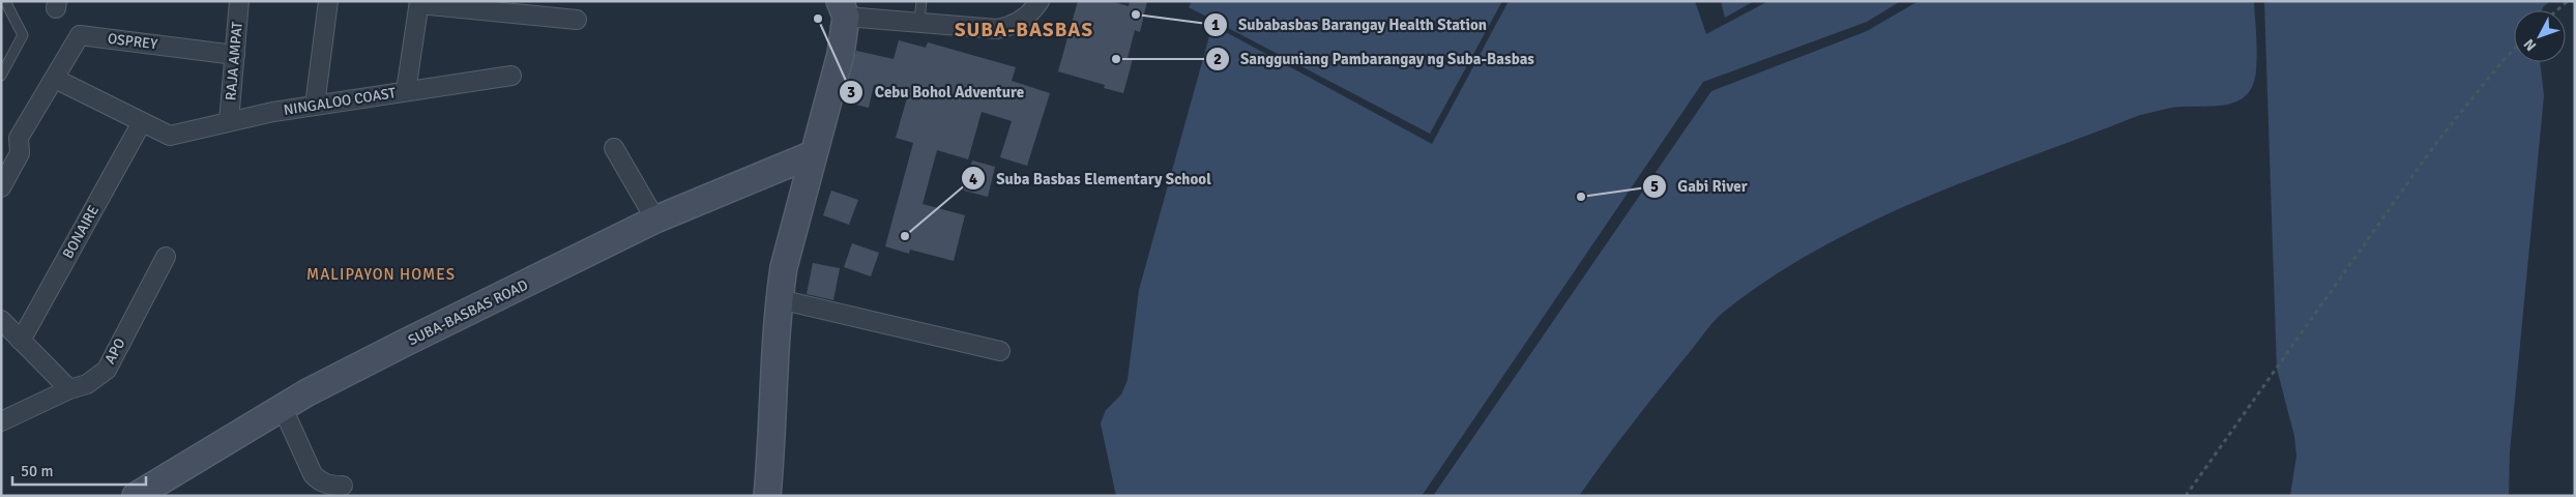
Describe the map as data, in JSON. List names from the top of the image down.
{
  "streets": {
    "street": [
      "OSPREY",
      "RAJA AMPAT",
      "NINGALOO COAST",
      "BONAIRE",
      "SUBA-BASBAS ROAD",
      "APO"
    ]
  },
  "crossings": [
    ["OSPREY", "RAJA AMPAT"],
    ["RAJA AMPAT", "NINGALOO COAST"],
    ["NINGALOO COAST", "BONAIRE"]
  ],
  "districts": ["SUBA-BASBAS", "MALIPAYON HOMES"],
  "places": [
    "Subabasbas Barangay Health Station",
    "Cebu Bohol Adventure",
    "Sangguniang Pambarangay ng Suba-Basbas",
    "Gabi River",
    "Suba Basbas Elementary School"
  ],
  "scale_bar": "50 m",
  "north": "bottom left"
}
